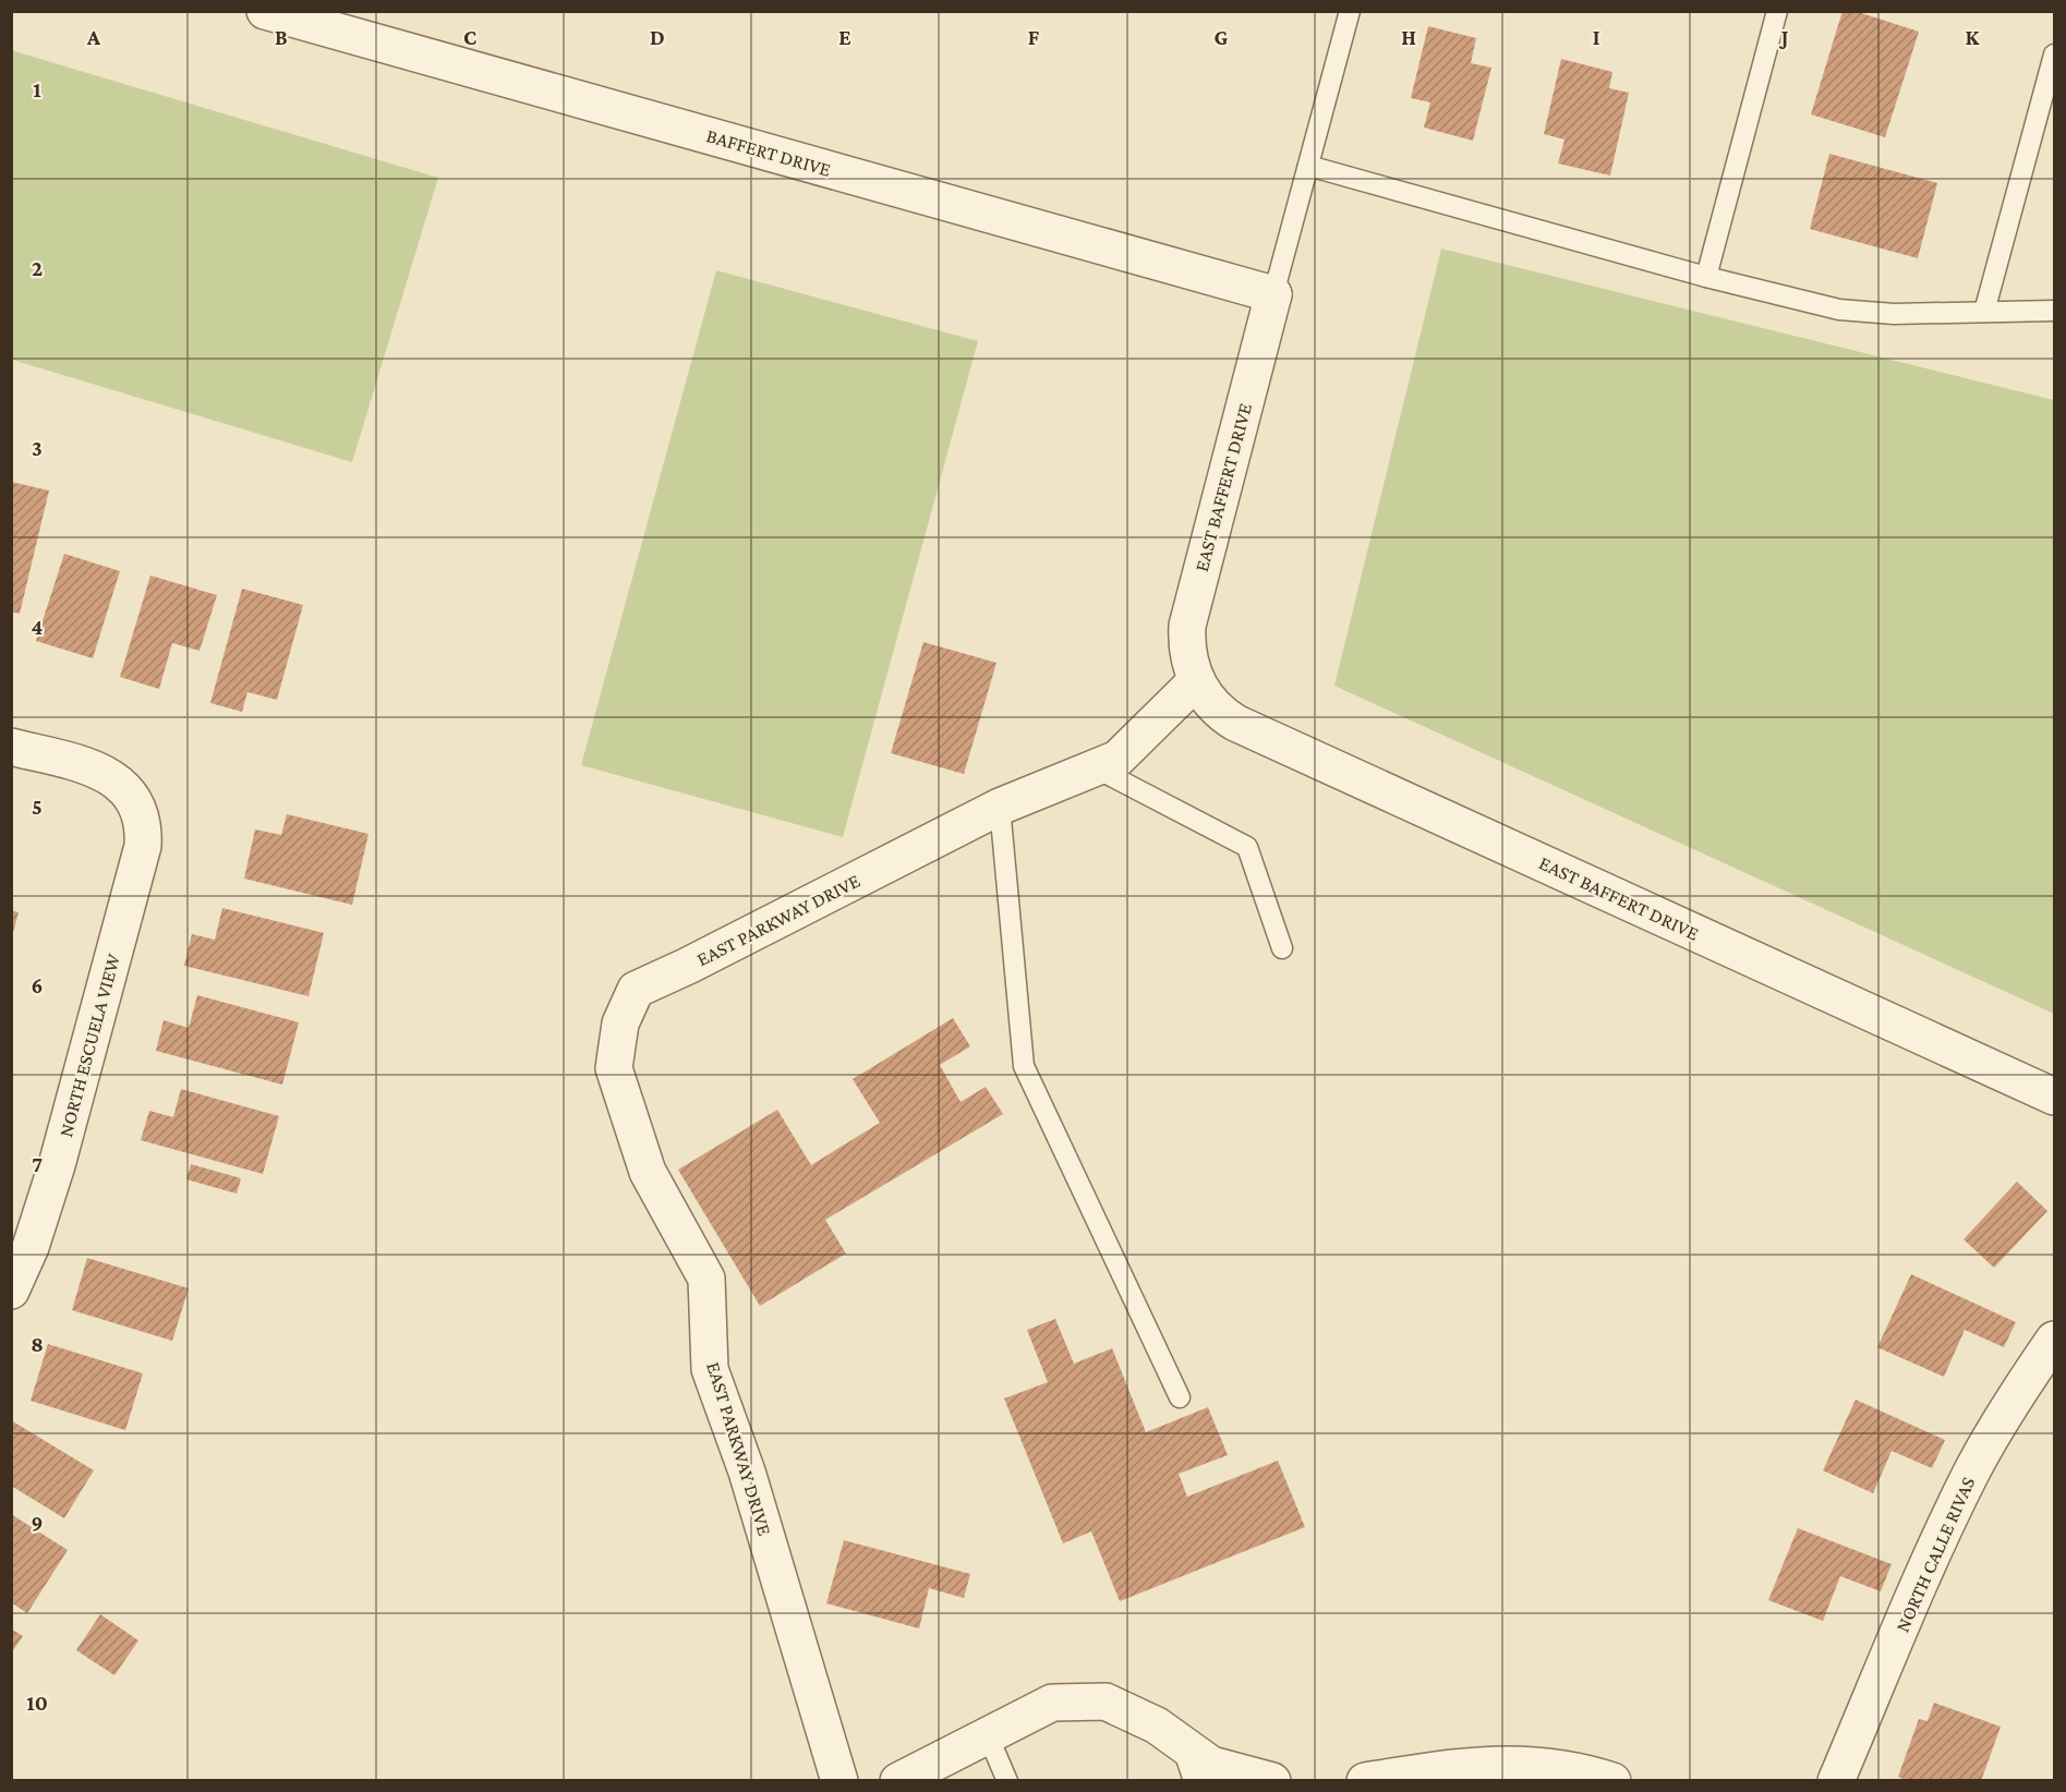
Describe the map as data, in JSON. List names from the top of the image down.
{
  "streets": {
    "street": [
      "BAFFERT DRIVE",
      "EAST BAFFERT DRIVE",
      "EAST PARKWAY DRIVE",
      "NORTH ESCUELA VIEW",
      "NORTH CALLE RIVAS"
    ]
  },
  "crossings": [
    ["BAFFERT DRIVE", "EAST BAFFERT DRIVE"]
  ],
  "grid": {
    "columns": [
      "A",
      "B",
      "C",
      "D",
      "E",
      "F",
      "G",
      "H",
      "I",
      "J",
      "K"
    ],
    "rows": [
      "1",
      "2",
      "3",
      "4",
      "5",
      "6",
      "7",
      "8",
      "9",
      "10"
    ]
  }
}
